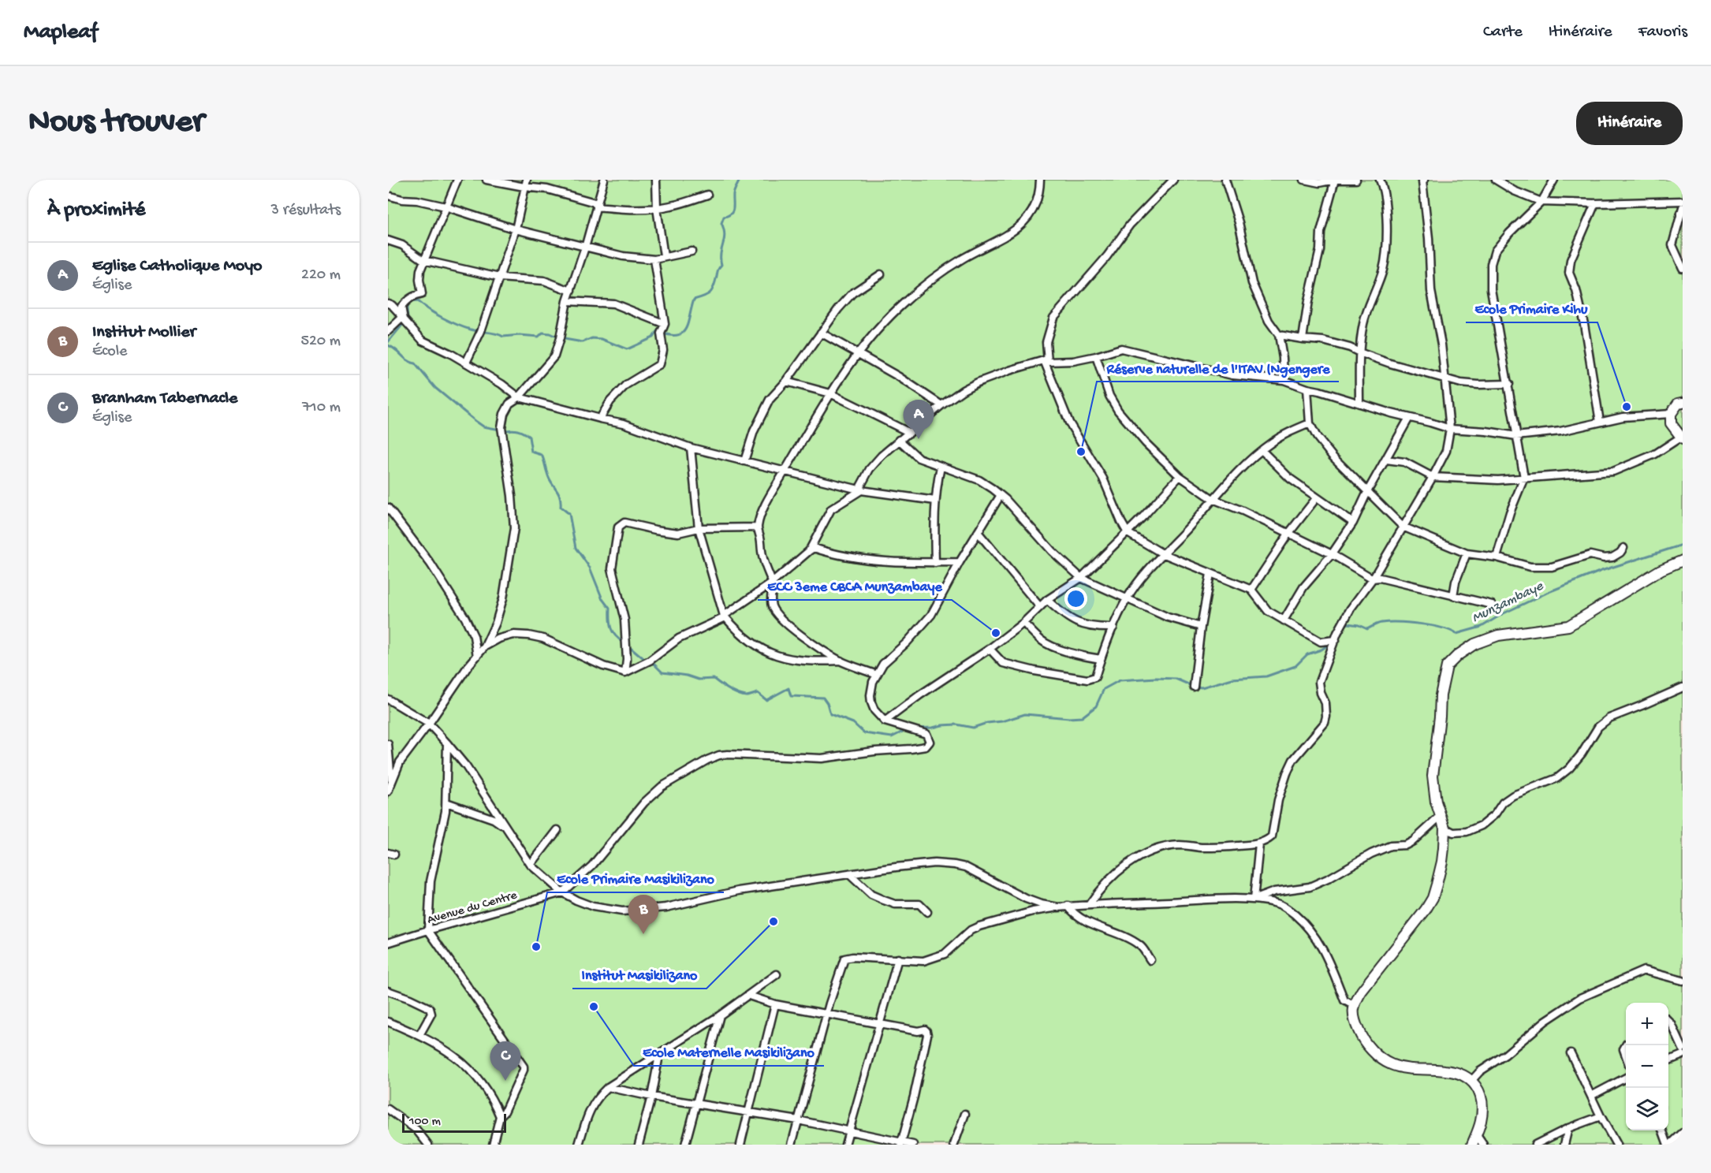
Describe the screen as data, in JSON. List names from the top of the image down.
{
  "streets": {
    "street": ["Avenue du Centre"]
  },
  "water": ["Munzambaye"],
  "places": [
    "Ecole Primaire Kihu",
    "Réserve naturelle de l'ITAV (Ngengere",
    "ECC 3eme CBCA Munzambaye",
    "Institut Masikilizano",
    "Ecole Primaire Masikilizano",
    "Ecole Maternelle Masikilizano"
  ],
  "scale_bar": "100 m",
  "page": {
    "header": "Mapleaf",
    "nav": ["Carte", "Itinéraire", "Favoris"],
    "buttons": "Itinéraire",
    "title": "Nous trouver",
    "heading": ["À proximité", "3 résultats"],
    "list": [
      {
        "mark": "A",
        "name": "Eglise Catholique Moyo",
        "note": "Église",
        "value": "220 m"
      },
      {
        "mark": "B",
        "name": "Institut Mollier",
        "note": "École",
        "value": "520 m"
      },
      {
        "mark": "C",
        "name": "Branham Tabernacle",
        "note": "Église",
        "value": "710 m"
      }
    ],
    "pins": ["A", "B", "C"],
    "map_buttons": ["+", "−"],
    "scale": "100 m"
  }
}
